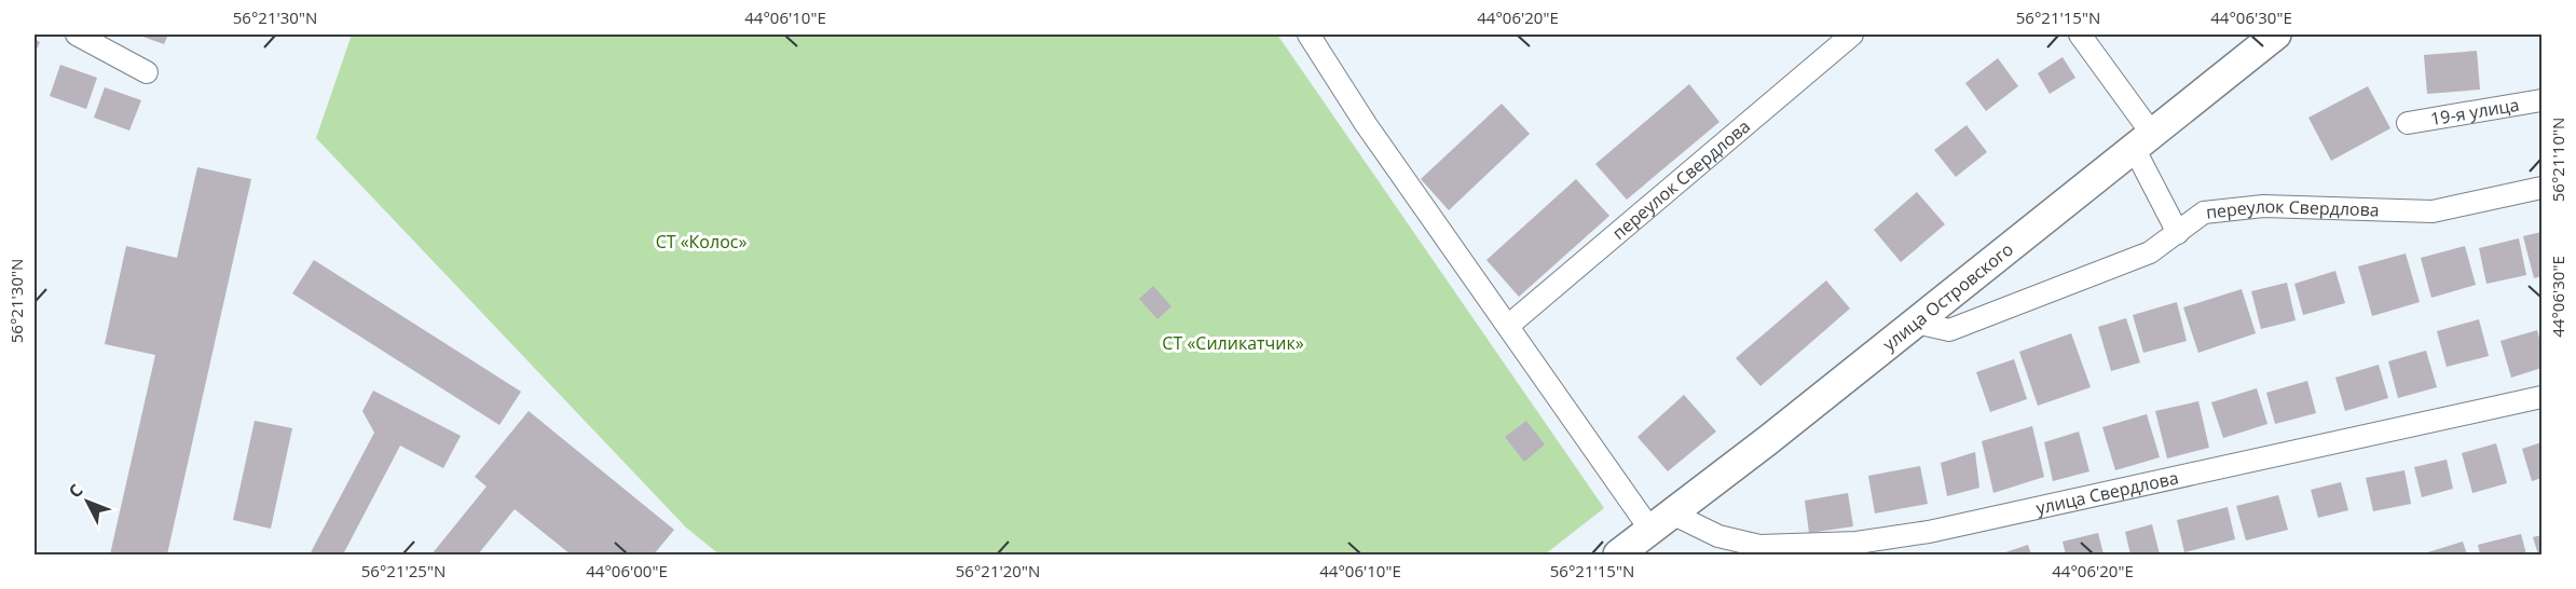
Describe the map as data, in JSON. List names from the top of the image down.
{
  "streets": {
    "street": [
      "19-я улица",
      "переулок Свердлова",
      "улица Островского",
      "улица Свердлова"
    ]
  },
  "crossings": [
    ["переулок Свердлова", "улица Островского"],
    ["улица Островского", "улица Свердлова"]
  ],
  "parks": ["СТ «Колос»", "СТ «Силикатчик»"],
  "north": "top left",
  "coordinates": [
    "56°21'30\"N",
    "44°06'10\"E",
    "44°06'20\"E",
    "56°21'15\"N",
    "44°06'30\"E",
    "56°21'10\"N",
    "56°21'25\"N",
    "44°06'00\"E",
    "56°21'20\"N"
  ]
}
